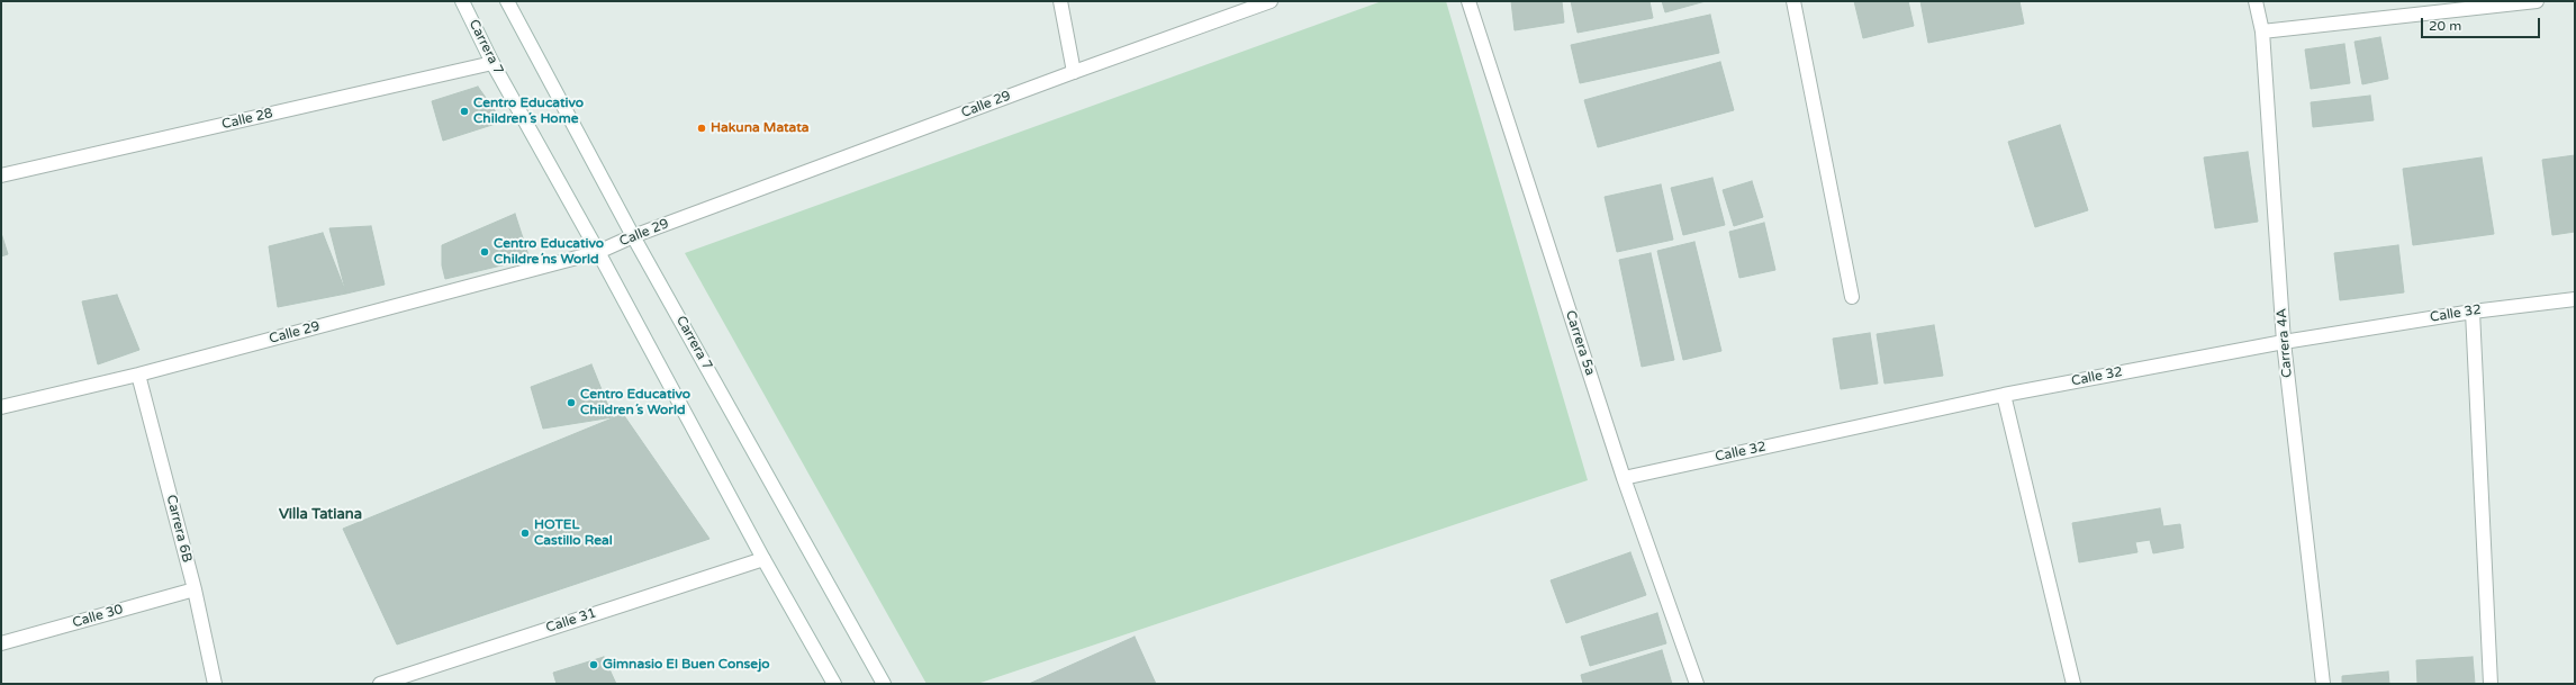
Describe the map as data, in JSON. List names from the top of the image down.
{
  "streets": {
    "street": [
      "Carrera 7",
      "Calle 29",
      "Calle 28",
      "Calle 32",
      "Carrera 5a",
      "Carrera 4A",
      "Carrera 6B",
      "Calle 30",
      "Calle 31"
    ]
  },
  "crossings": [
    ["Carrera 7", "Calle 29"],
    ["Carrera 7", "Calle 28"],
    ["Carrera 7", "Calle 31"],
    ["Calle 29", "Carrera 6B"],
    ["Calle 32", "Carrera 5a"],
    ["Calle 32", "Carrera 4A"],
    ["Carrera 6B", "Calle 30"]
  ],
  "districts": ["Villa Tatiana"],
  "places": [
    "Centro Educativo Children´s Home",
    "Hakuna Matata",
    "Centro Educativo Childre´ns World",
    "Centro Educativo Children´s World",
    "HOTEL Castillo Real",
    "Gimnasio El Buen Consejo"
  ],
  "scale_bar": "20 m"
}
